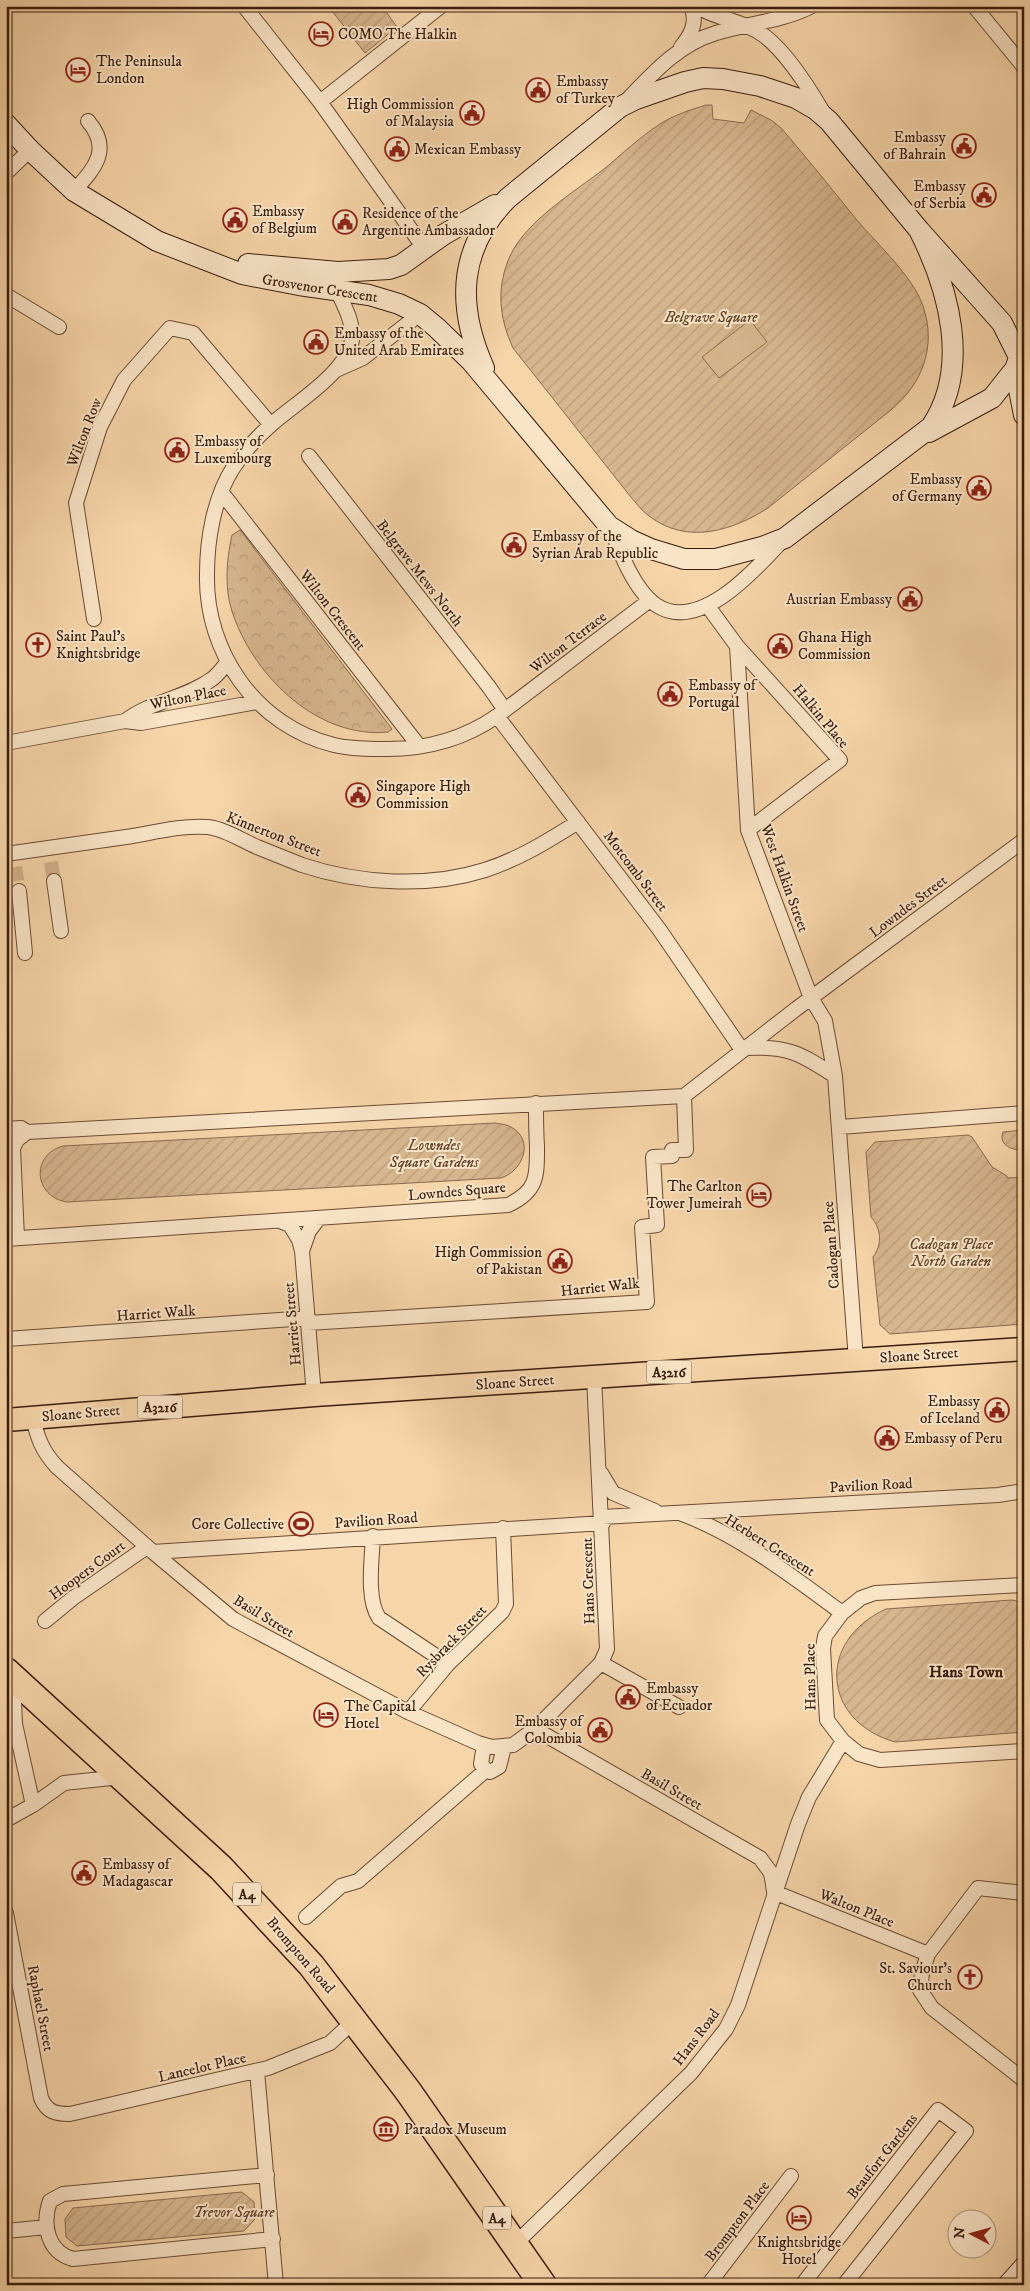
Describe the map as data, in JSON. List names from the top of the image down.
{
  "streets": {
    "highway": ["A4", "Brompton Road"],
    "main road": ["Grosvenor Crescent", "Sloane Street", "A3216"],
    "street": [
      "Wilton Row",
      "Belgrave Mews North",
      "Wilton Crescent",
      "Wilton Terrace",
      "Wilton Place",
      "Halkin Place",
      "Kinnerton Street",
      "Motcomb Street",
      "West Halkin Street",
      "Lowndes Street",
      "Lowndes Square",
      "Cadogan Place",
      "Harriet Walk",
      "Harriet Street",
      "Pavilion Road",
      "Herbert Crescent",
      "Hoopers Court",
      "Hans Crescent",
      "Basil Street",
      "Rysbrack Street",
      "Hans Place",
      "Walton Place",
      "Raphael Street",
      "Hans Road",
      "Lancelot Place",
      "Beaufort Gardens",
      "Brompton Place"
    ]
  },
  "crossings": [
    ["Belgrave Mews North", "Wilton Terrace"],
    ["Belgrave Mews North", "Motcomb Street"],
    ["Wilton Terrace", "Motcomb Street"],
    ["Halkin Place", "West Halkin Street"],
    ["Kinnerton Street", "Motcomb Street"],
    ["Motcomb Street", "Lowndes Street"],
    ["West Halkin Street", "Lowndes Street"],
    ["Lowndes Street", "Harriet Walk"],
    ["Lowndes Square", "Harriet Street"],
    ["Cadogan Place", "Sloane Street"],
    ["Harriet Walk", "Harriet Street"],
    ["Harriet Street", "Sloane Street"],
    ["Sloane Street", "Hans Crescent"],
    ["Sloane Street", "Basil Street"],
    ["Pavilion Road", "Herbert Crescent"],
    ["Pavilion Road", "Hoopers Court"],
    ["Pavilion Road", "Hans Crescent"],
    ["Pavilion Road", "Basil Street"],
    ["Pavilion Road", "Rysbrack Street"],
    ["Herbert Crescent", "Hans Crescent"],
    ["Herbert Crescent", "Hans Place"],
    ["Hoopers Court", "Basil Street"],
    ["Basil Street", "Rysbrack Street"],
    ["Basil Street", "Walton Place"],
    ["Basil Street", "Hans Road"],
    ["Hans Place", "Hans Road"],
    ["Walton Place", "Hans Road"],
    ["Brompton Road", "Hans Road"],
    ["Brompton Road", "Lancelot Place"],
    ["Raphael Street", "Lancelot Place"]
  ],
  "districts": ["Hans Town"],
  "parks": [
    "Belgrave Square",
    "Lowndes Square Gardens",
    "Cadogan Place North Garden",
    "Trevor Square"
  ],
  "places": {
    "hotel": [
      "COMO The Halkin",
      "The Peninsula London",
      "The Carlton Tower Jumeirah",
      "The Capital Hotel",
      "Knightsbridge Hotel"
    ],
    "public building": [
      "Embassy of Turkey",
      "High Commission of Malaysia",
      "Embassy of Bahrain",
      "Mexican Embassy",
      "Embassy of Serbia",
      "Embassy of Belgium",
      "Residence of the Argentine Ambassador",
      "Embassy of the United Arab Emirates",
      "Embassy of Luxembourg",
      "Embassy of Germany",
      "Embassy of the Syrian Arab Republic",
      "Austrian Embassy",
      "Ghana High Commission",
      "Embassy of Portugal",
      "Singapore High Commission",
      "High Commission of Pakistan",
      "Embassy of Iceland",
      "Embassy of Peru",
      "Embassy of Ecuador",
      "Embassy of Colombia",
      "Embassy of Madagascar"
    ],
    "church": ["Saint Paul's Knightsbridge", "St. Saviour's Church"],
    "sports": ["Core Collective"],
    "museum": ["Paradox Museum"]
  },
  "north": "left"
}
